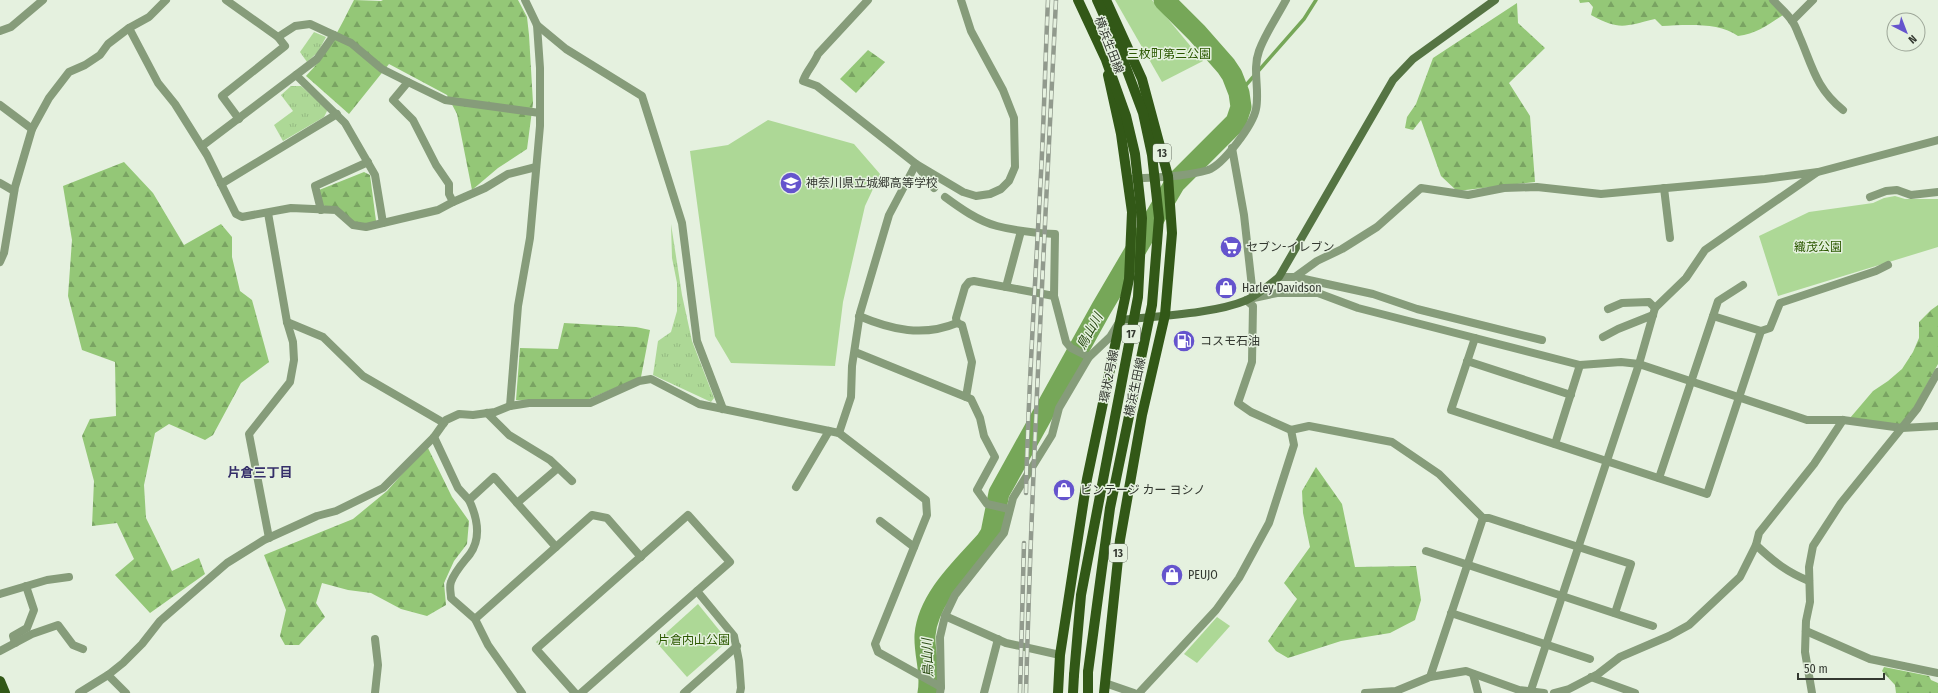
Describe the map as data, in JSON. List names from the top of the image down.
{
  "streets": {
    "main road": [
      "横浜生田線",
      "13",
      "17",
      "環状2号線"
    ]
  },
  "crossings": [
    ["横浜生田線", "環状2号線"]
  ],
  "districts": ["片倉三丁目"],
  "water": ["鳥山川"],
  "parks": ["三枚町第三公園", "織茂公園", "片倉内山公園"],
  "places": {
    "school or university": ["神奈川県立城郷高等学校"],
    "supermarket": ["セブン-イレブン"],
    "shop": ["Harley Davidson", "ビンテージ カー ヨシノ", "PEUJO"],
    "fuel station": ["コスモ石油"]
  },
  "scale_bar": "50 m",
  "north": "bottom right"
}
